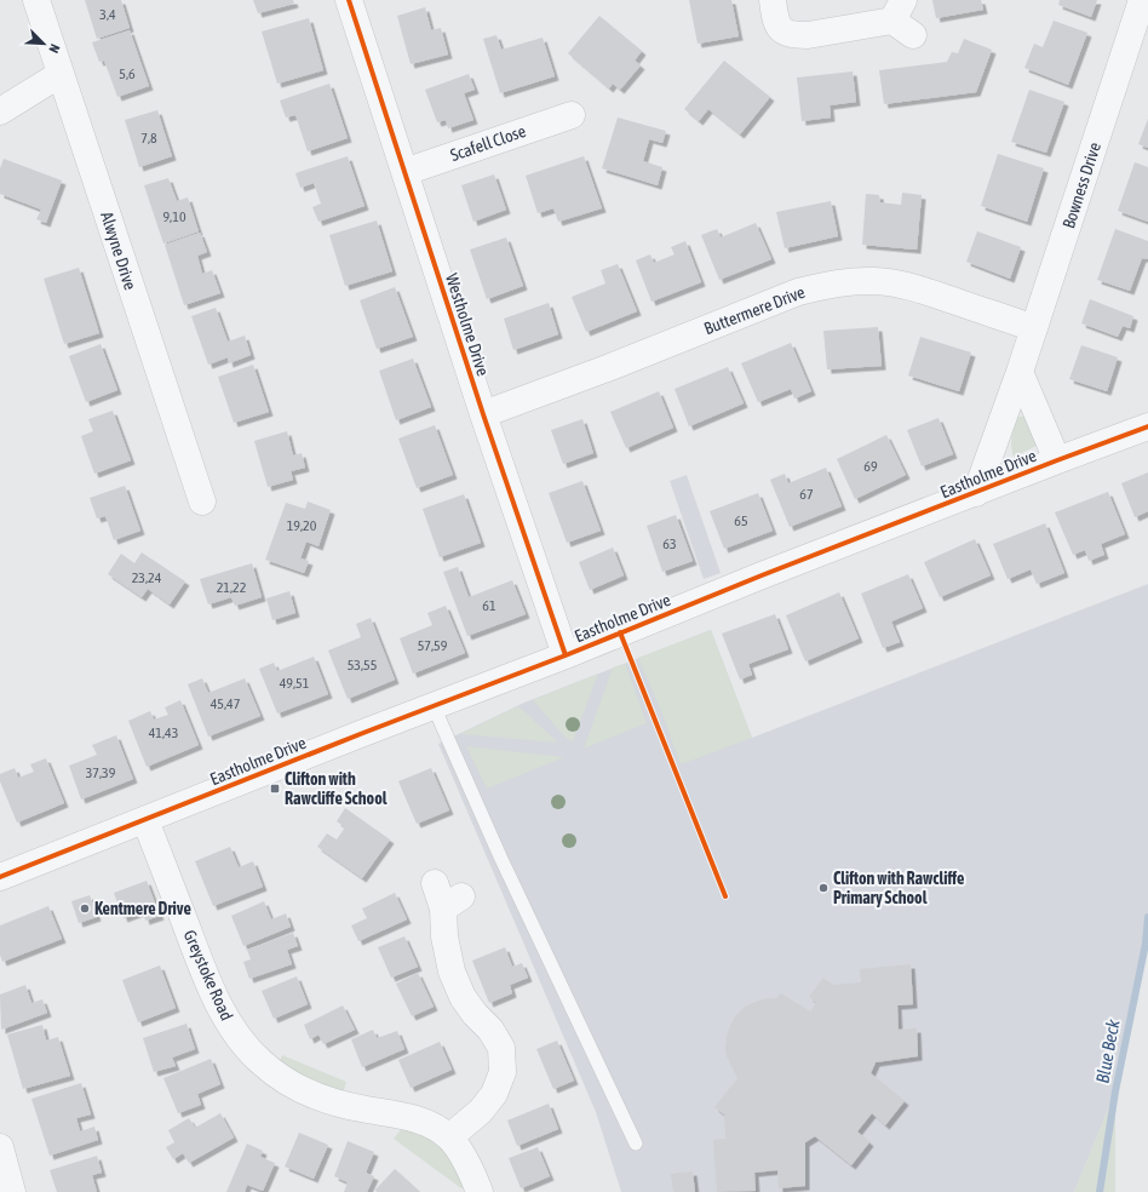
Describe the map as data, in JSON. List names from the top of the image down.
{
  "streets": {
    "street": [
      "Scafell Close",
      "Bowness Drive",
      "Alwyne Drive",
      "Buttermere Drive",
      "Westholme Drive",
      "Eastholme Drive",
      "Greystoke Road"
    ]
  },
  "crossings": [
    ["Scafell Close", "Westholme Drive"],
    ["Bowness Drive", "Buttermere Drive"],
    ["Bowness Drive", "Eastholme Drive"],
    ["Buttermere Drive", "Westholme Drive"],
    ["Westholme Drive", "Eastholme Drive"],
    ["Eastholme Drive", "Greystoke Road"]
  ],
  "water": ["Blue Beck"],
  "places": {
    "transit": ["Clifton with Rawcliffe School"],
    "other": ["Clifton with Rawcliffe Primary School", "Kentmere Drive"]
  },
  "house_numbers": [
    "3,4",
    "5,6",
    "7,8",
    "9,10",
    "69",
    "67",
    "65",
    "19,20",
    "63",
    "23,24",
    "21,22",
    "61",
    "57,59",
    "53,55",
    "49,51",
    "45,47",
    "41,43",
    "37,39"
  ],
  "north": "bottom right"
}
